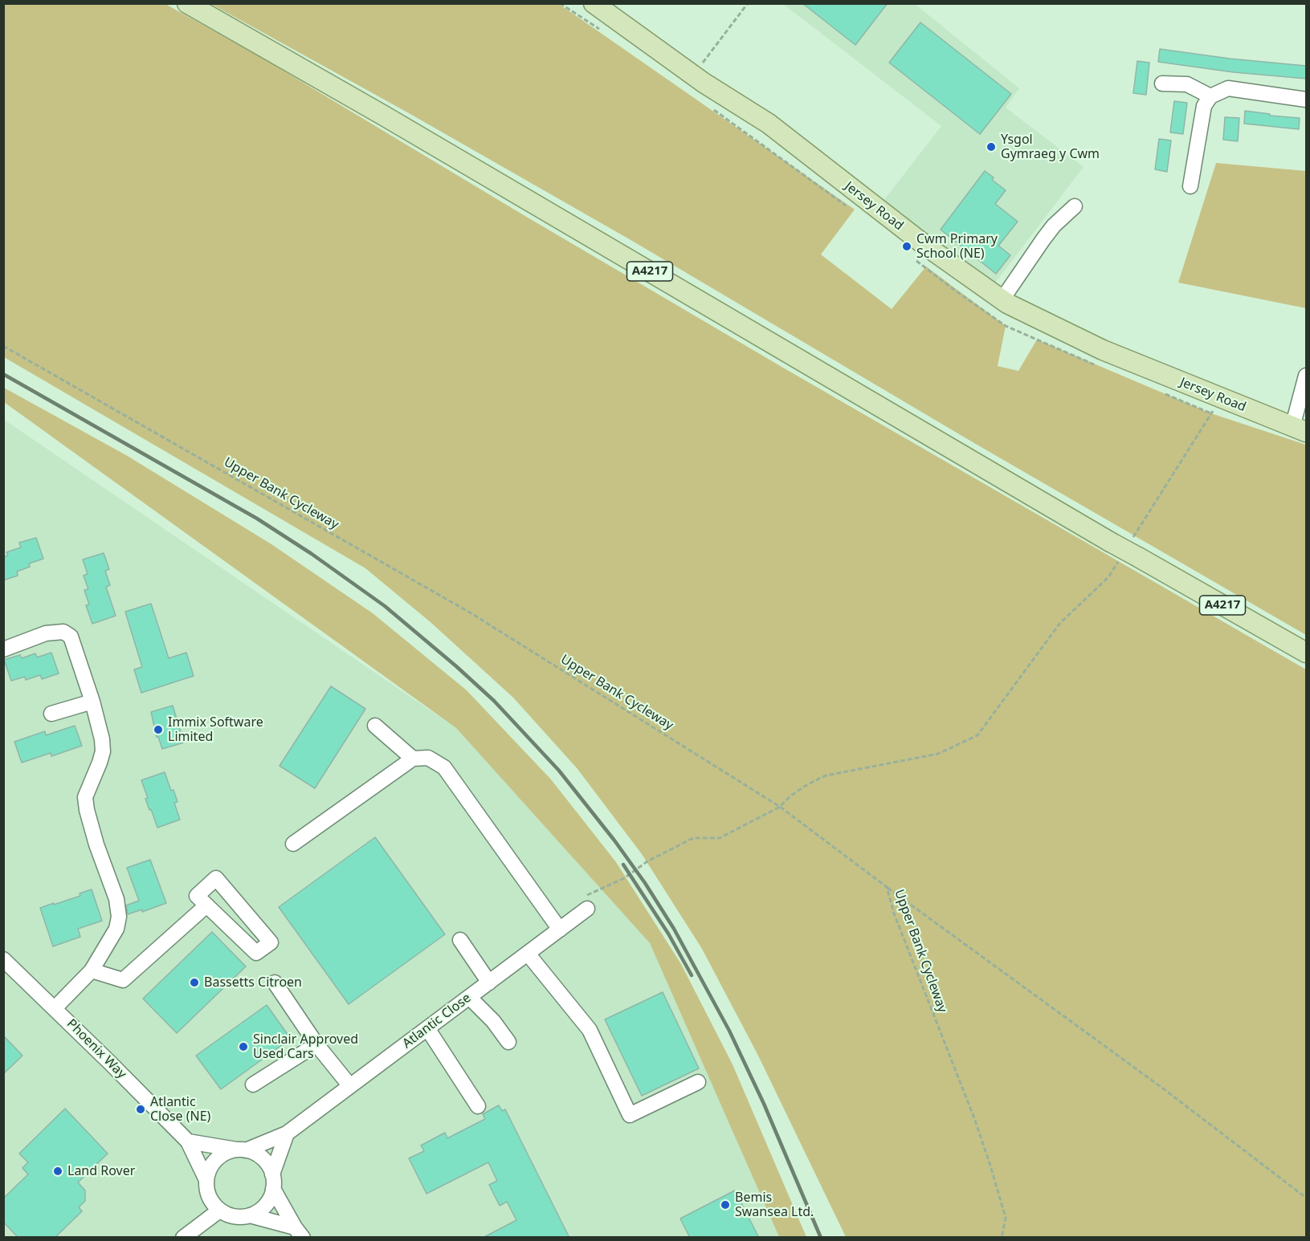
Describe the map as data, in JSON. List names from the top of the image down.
{
  "streets": {
    "main road": ["Jersey Road", "A4217"],
    "street": ["Atlantic Close", "Phoenix Way"],
    "path": ["Upper Bank Cycleway"]
  },
  "crossings": [
    ["Atlantic Close", "Phoenix Way"]
  ],
  "places": [
    "Ysgol Gymraeg y Cwm",
    "Cwm Primary School (NE)",
    "Immix Software Limited",
    "Bassetts Citroen",
    "Sinclair Approved Used Cars",
    "Atlantic Close (NE)",
    "Land Rover",
    "Bemis Swansea Ltd."
  ]
}
